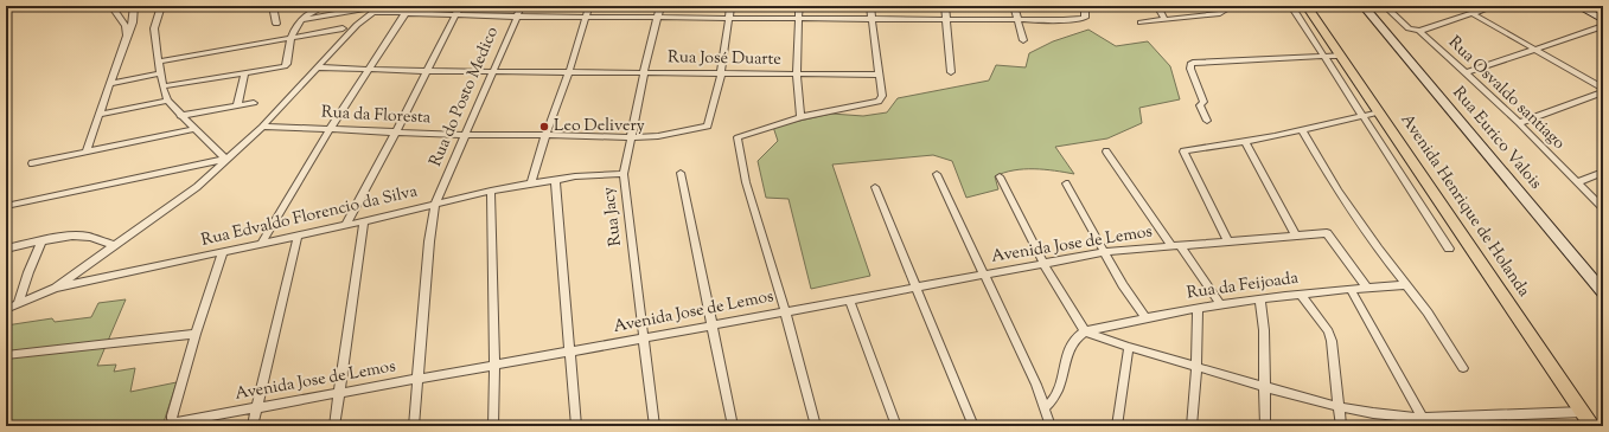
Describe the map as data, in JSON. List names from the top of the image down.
{
  "streets": {
    "main road": ["Rua Eurico Valois", "Avenida Henrique de Holanda"],
    "street": [
      "Rua José Duarte",
      "Rua Osvaldo santiago",
      "Rua do Posto Medico",
      "Rua da Floresta",
      "Rua Edvaldo Florencio da Silva",
      "Rua Jacy",
      "Avenida Jose de Lemos",
      "Rua da Feijoada"
    ]
  },
  "crossings": [
    ["Rua José Duarte", "Rua do Posto Medico"],
    ["Rua José Duarte", "Rua da Floresta"],
    ["Rua José Duarte", "Rua Jacy"],
    ["Rua do Posto Medico", "Rua da Floresta"],
    ["Rua do Posto Medico", "Rua Edvaldo Florencio da Silva"],
    ["Rua do Posto Medico", "Avenida Jose de Lemos"],
    ["Rua da Floresta", "Rua Jacy"],
    ["Rua Edvaldo Florencio da Silva", "Rua Jacy"],
    ["Rua Jacy", "Avenida Jose de Lemos"]
  ],
  "places": ["Leo Delivery"]
}
